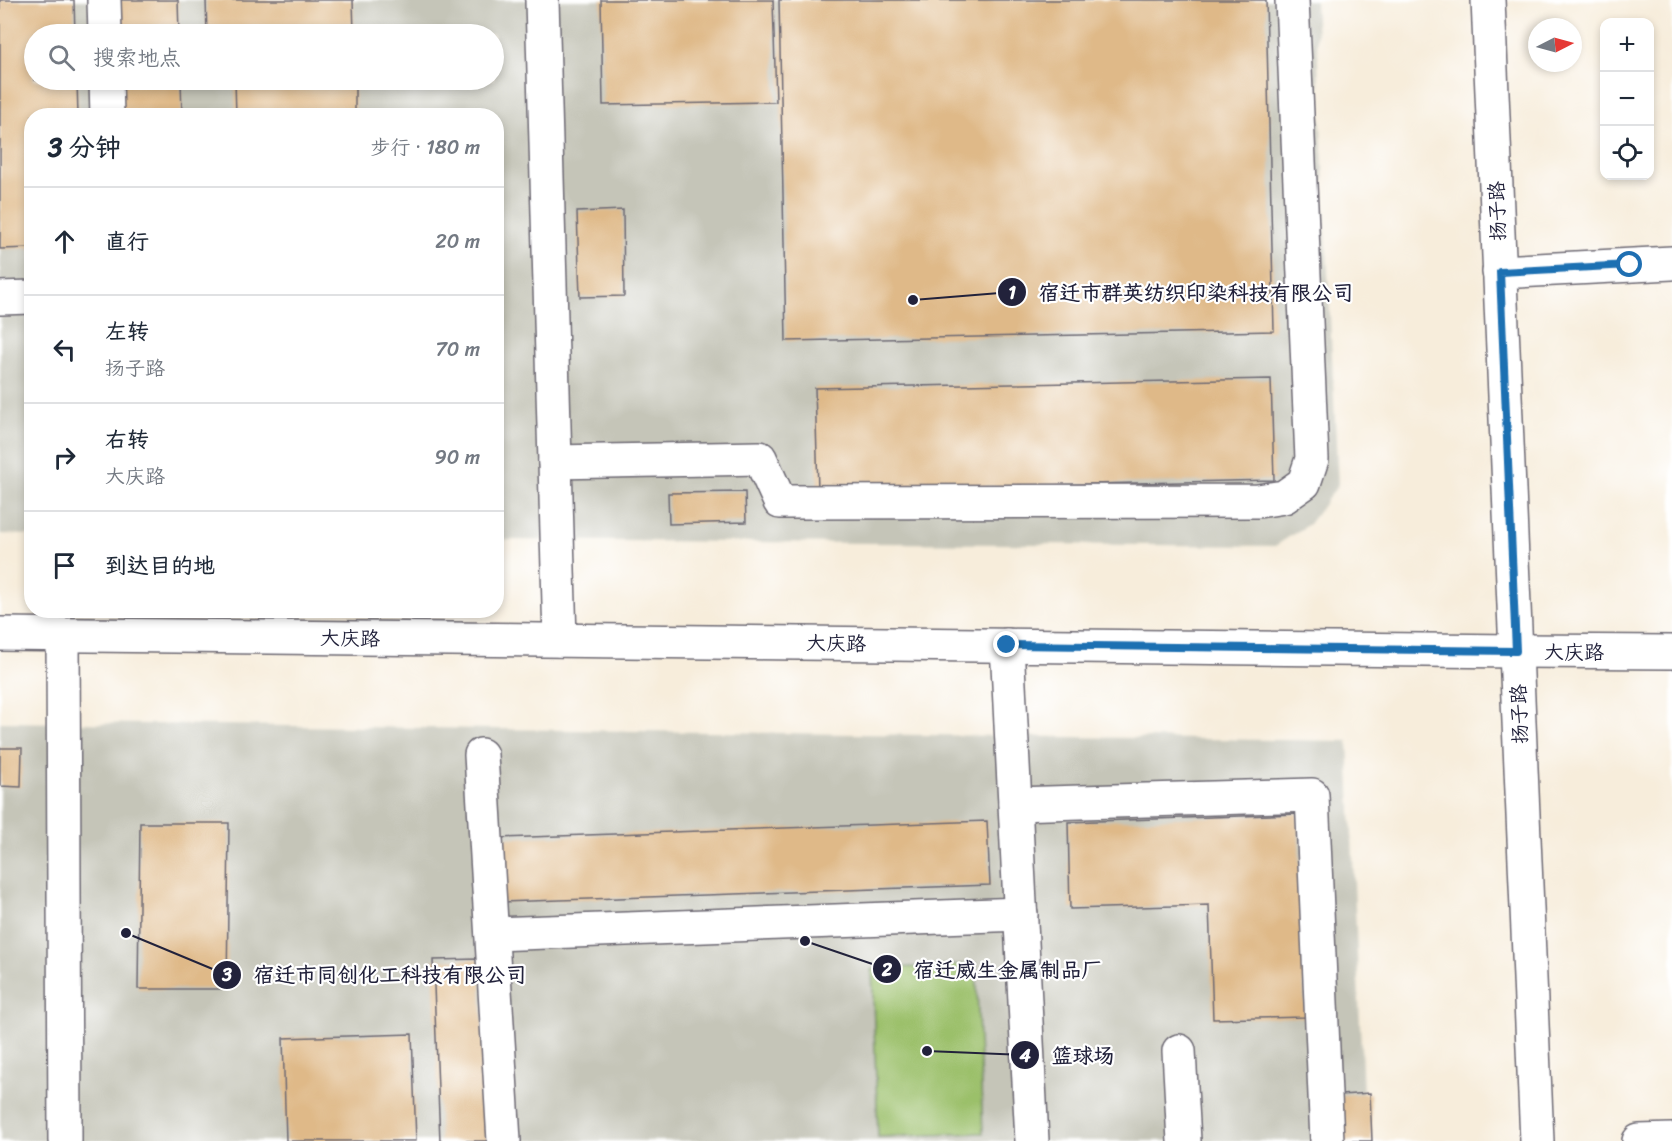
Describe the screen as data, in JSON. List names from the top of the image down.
{
  "streets": {
    "street": ["扬子路", "大庆路"]
  },
  "crossings": [
    ["扬子路", "大庆路"]
  ],
  "places": [
    "宿迁市群英纺织印染科技有限公司",
    "宿迁市同创化工科技有限公司",
    "宿迁威生金属制品厂",
    "篮球场"
  ],
  "north": "right",
  "page": {
    "map_buttons": ["+", "−"],
    "search": "搜索地点",
    "heading": ["3 分钟", "步行 · 180 m"],
    "list": [
      ["直行", "20 m"],
      ["左转", "扬子路", "70 m"],
      ["右转", "大庆路", "90 m"],
      "到达目的地"
    ]
  }
}
